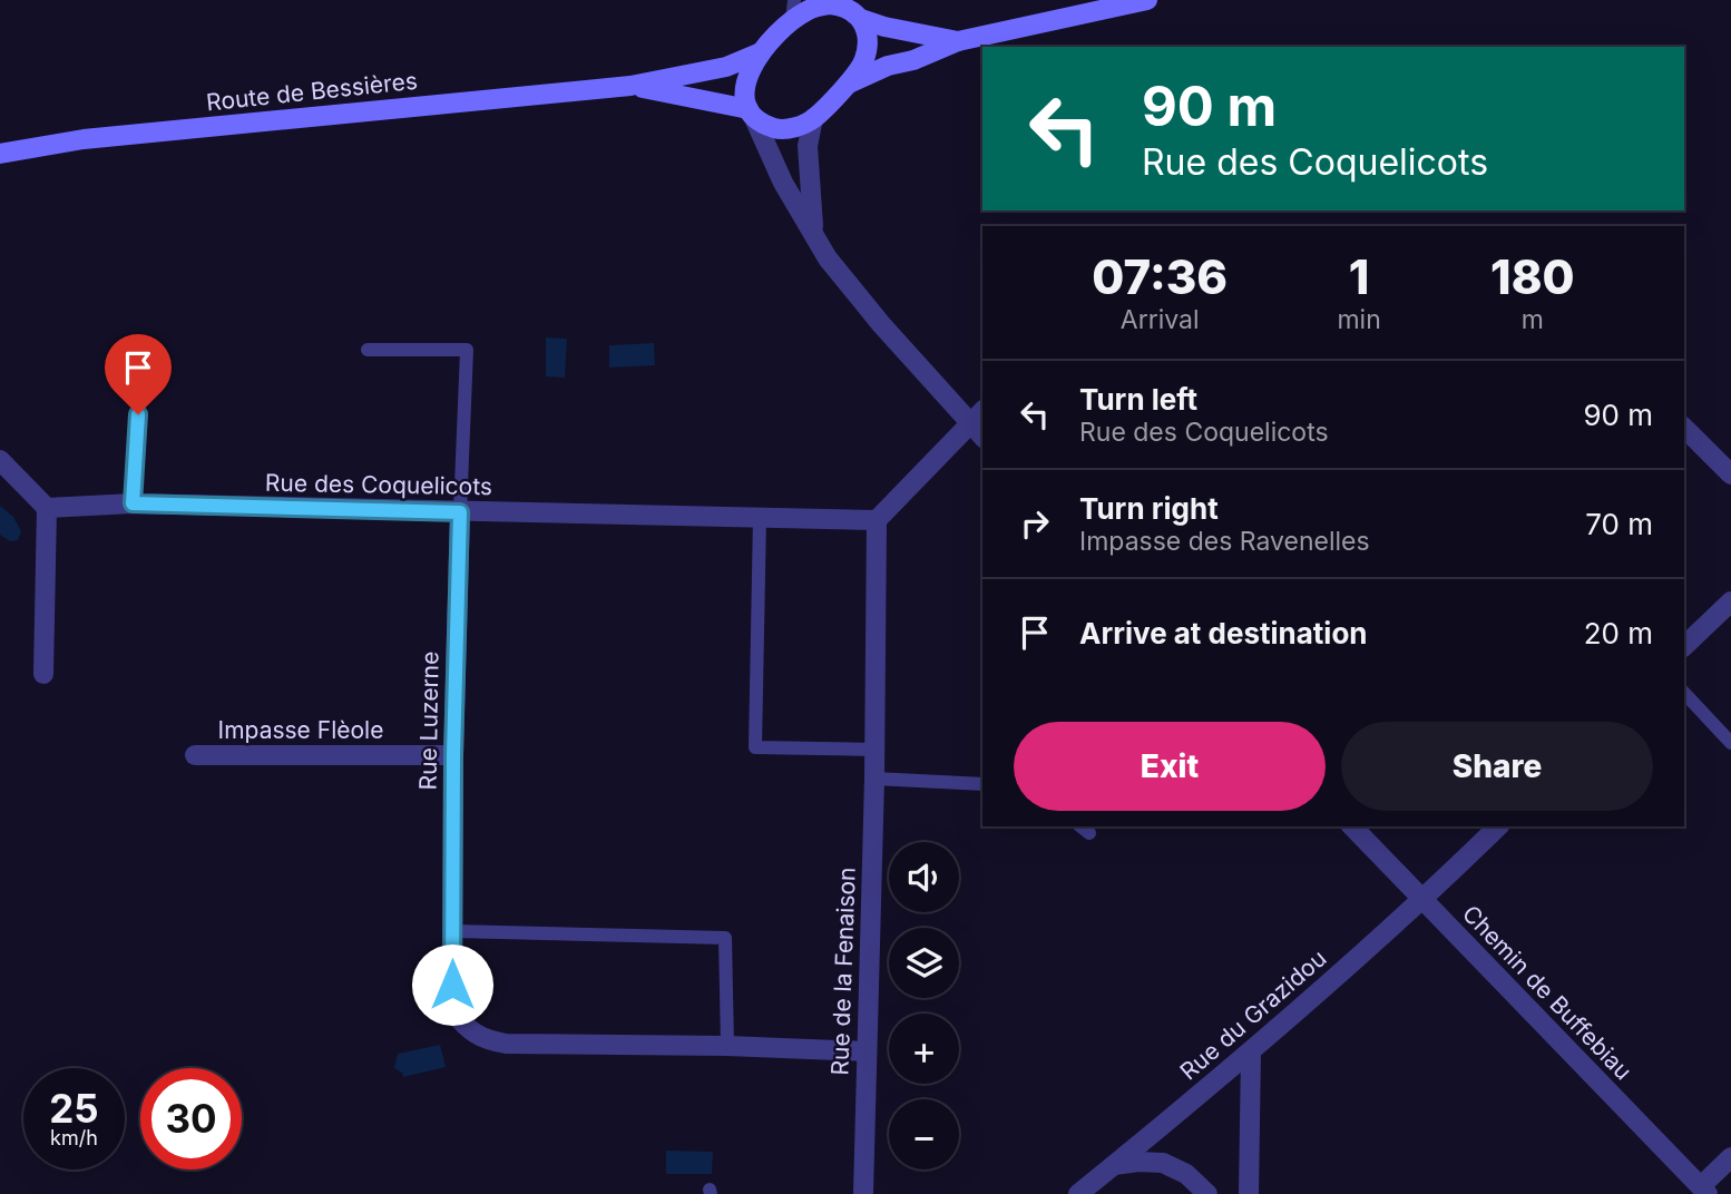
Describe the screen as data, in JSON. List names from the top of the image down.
{
  "streets": {
    "main road": ["Route de Bessières"],
    "street": [
      "Rue des Coquelicots",
      "Rue Luzerne",
      "Impasse Flèole",
      "Rue de la Fenaison",
      "Chemin de Buffebiau",
      "Rue du Grazidou"
    ]
  },
  "crossings": [
    ["Rue des Coquelicots", "Rue Luzerne"],
    ["Rue des Coquelicots", "Rue de la Fenaison"],
    ["Rue Luzerne", "Impasse Flèole"],
    ["Rue Luzerne", "Rue de la Fenaison"],
    ["Chemin de Buffebiau", "Rue du Grazidou"]
  ],
  "page": {
    "turn": ["90 m", "Rue des Coquelicots"],
    "eta": [
      "07:36",
      "Arrival",
      "1",
      "min",
      "180",
      "m"
    ],
    "list": [
      {
        "name": "Turn left",
        "note": "Rue des Coquelicots",
        "value": "90 m"
      },
      {
        "name": "Turn right",
        "note": "Impasse des Ravenelles",
        "value": "70 m"
      },
      {
        "name": "Arrive at destination",
        "value": "20 m"
      }
    ],
    "buttons": ["Exit", "Share"],
    "map_buttons": ["+", "−"],
    "speed": "25 km/h",
    "limit": "30"
  }
}
